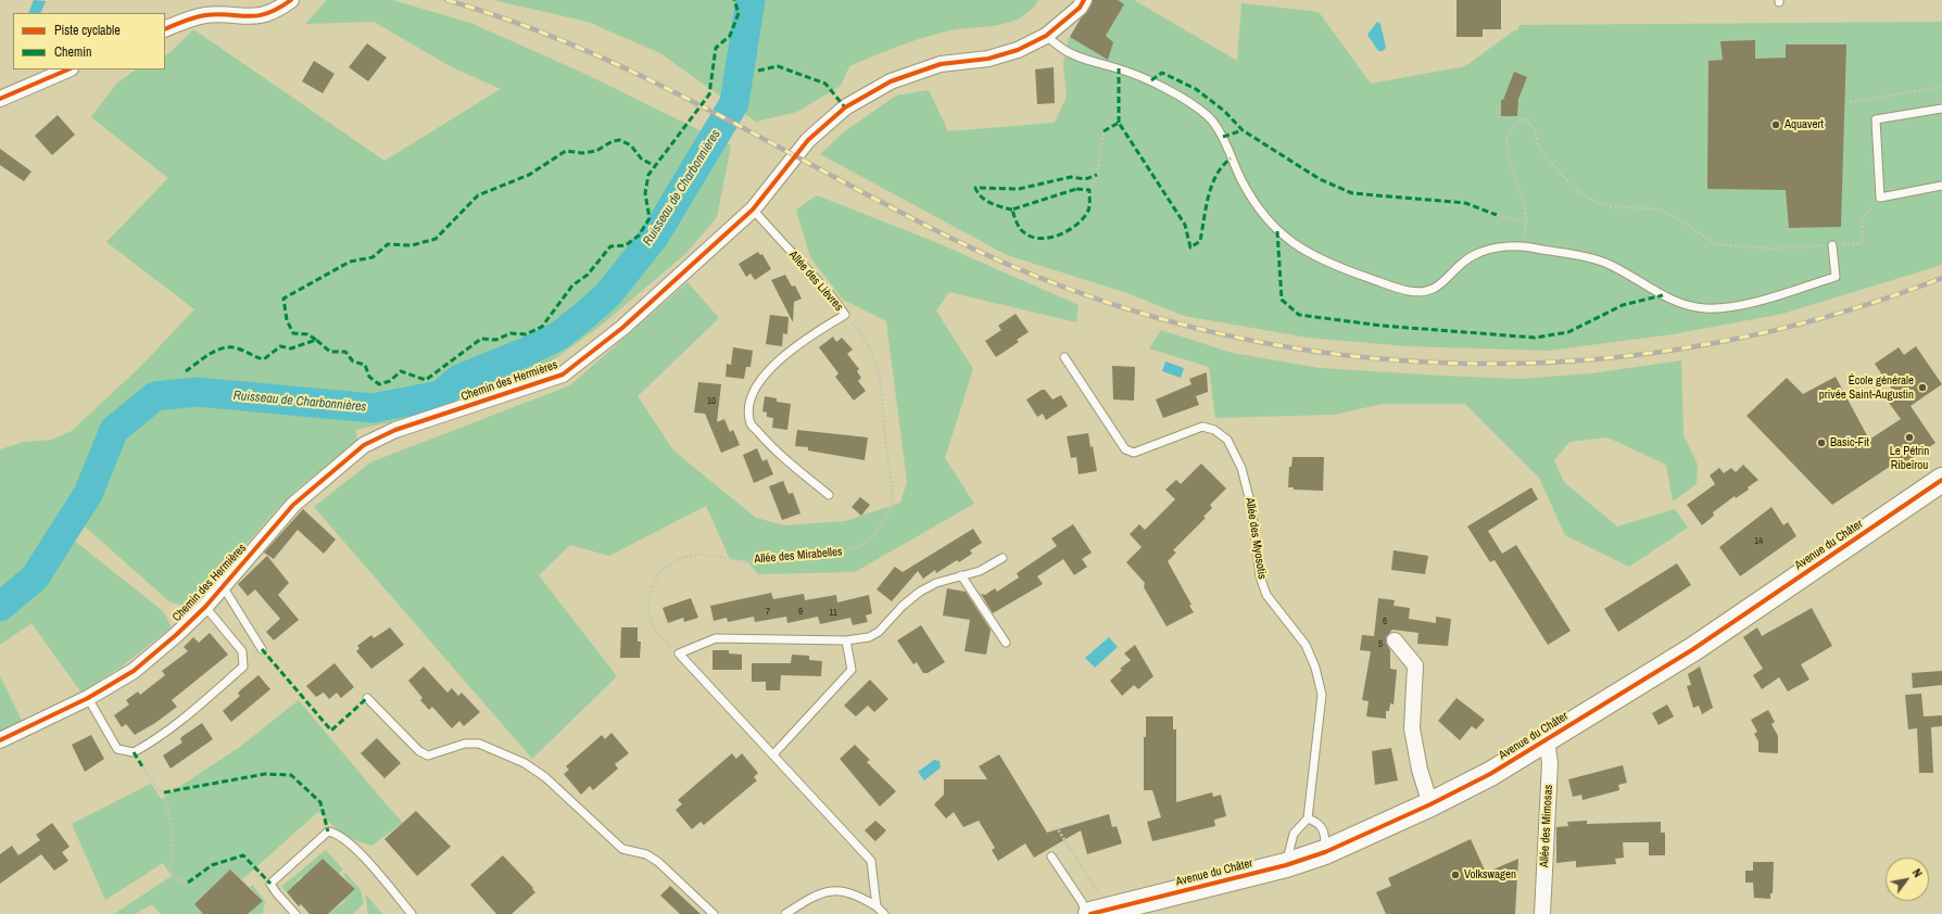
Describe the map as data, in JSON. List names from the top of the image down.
{
  "streets": {
    "main road": ["Avenue du Châter"],
    "street": ["Chemin des Hermières", "Allée des Mimosas"],
    "lane": ["Allée des Lièvres", "Allée des Myosotis"],
    "path": ["Allée des Mirabelles"]
  },
  "crossings": [
    ["Allée des Lièvres", "Chemin des Hermières"],
    ["Allée des Lièvres", "Allée des Mirabelles"],
    ["Avenue du Châter", "Allée des Mimosas"]
  ],
  "water": ["Ruisseau de Charbonnières"],
  "places": [
    "Aquavert",
    "École générale privée Saint-Augustin",
    "Le Pétrin Ribeïrou",
    "Basic-Fit",
    "Volkswagen"
  ],
  "house_numbers": [
    "10",
    "14",
    "7",
    "9",
    "11",
    "6",
    "5"
  ],
  "legend": ["Piste cyclable", "Chemin"],
  "north": "top right"
}
